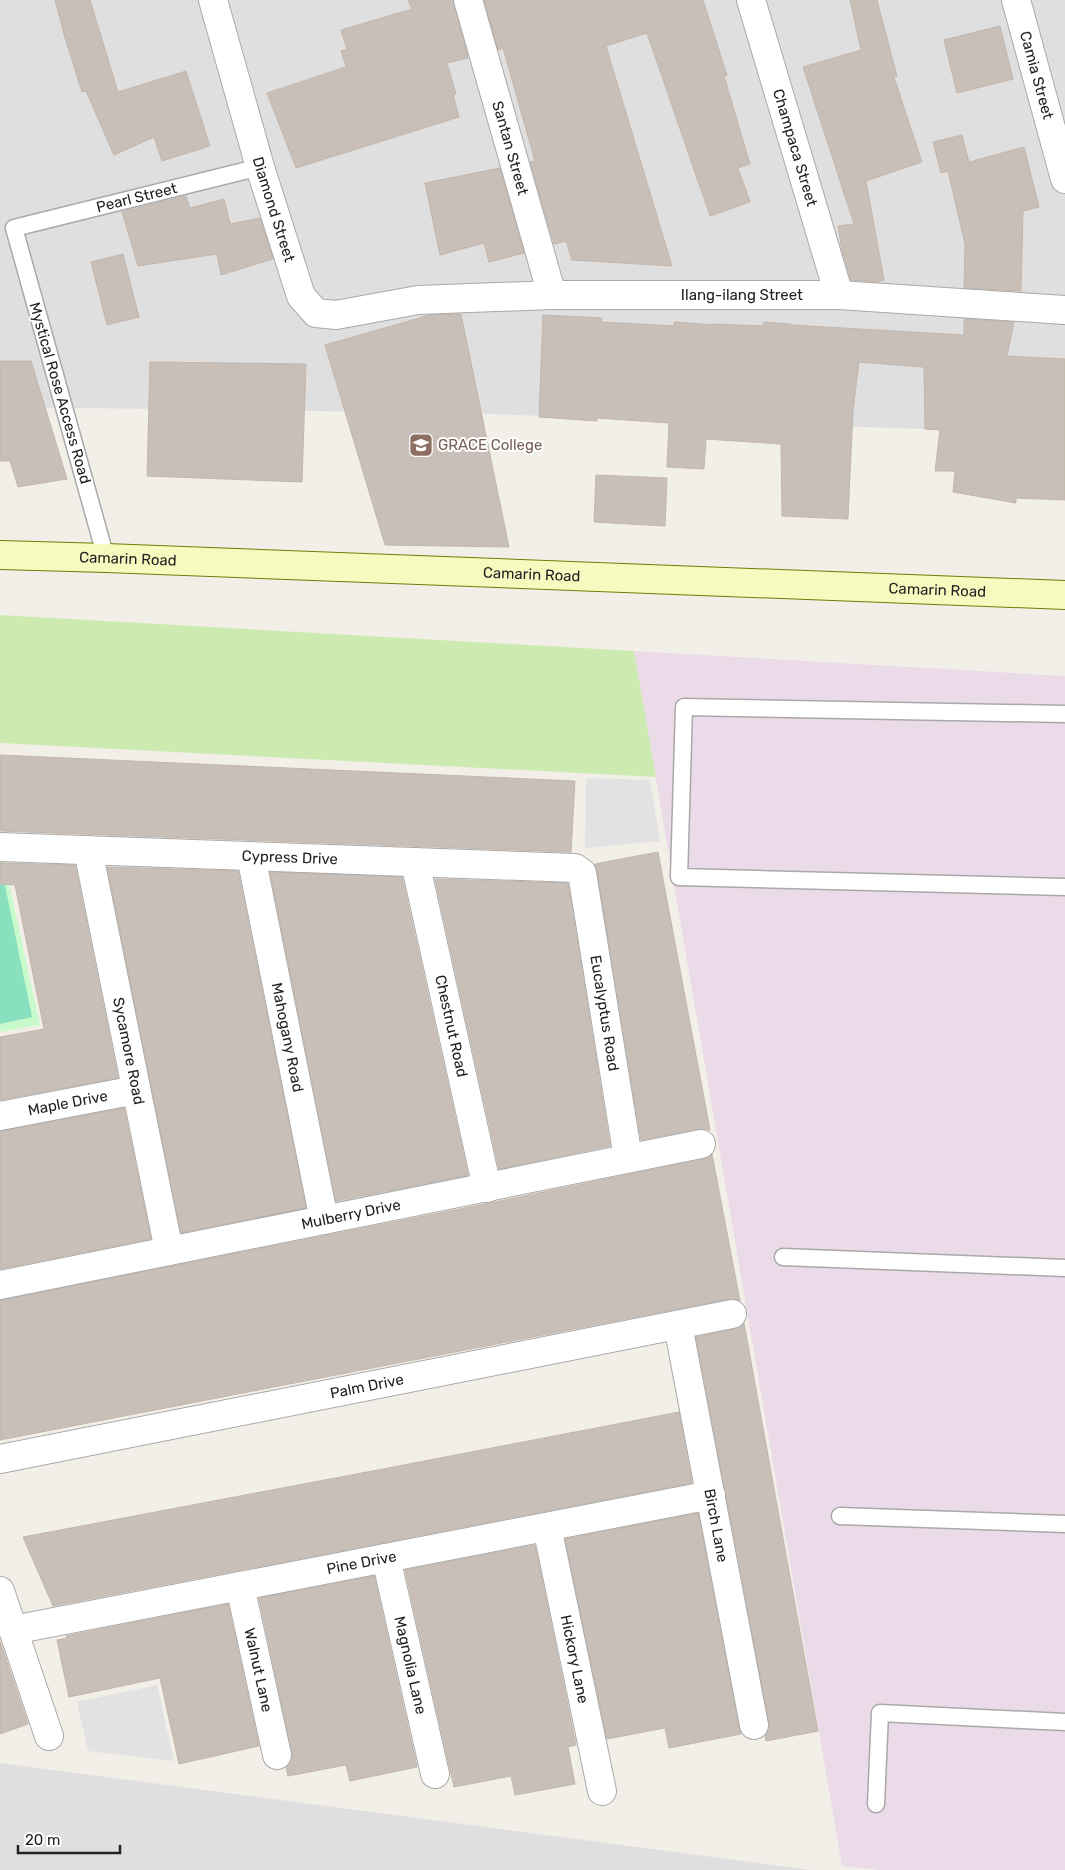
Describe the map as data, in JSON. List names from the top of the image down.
{
  "streets": {
    "main road": ["Camarin Road"],
    "street": [
      "Camia Street",
      "Santan Street",
      "Champaca Street",
      "Diamond Street",
      "Ilang-ilang Street",
      "Cypress Drive",
      "Eucalyptus Road",
      "Chestnut Road",
      "Mahogany Road",
      "Sycamore Road",
      "Maple Drive",
      "Mulberry Drive",
      "Palm Drive",
      "Birch Lane",
      "Pine Drive",
      "Hickory Lane",
      "Magnolia Lane",
      "Walnut Lane"
    ],
    "lane": ["Pearl Street", "Mystical Rose Access Road"]
  },
  "crossings": [
    ["Santan Street", "Ilang-ilang Street"],
    ["Champaca Street", "Ilang-ilang Street"],
    ["Pearl Street", "Diamond Street"],
    ["Pearl Street", "Mystical Rose Access Road"],
    ["Diamond Street", "Ilang-ilang Street"],
    ["Mystical Rose Access Road", "Camarin Road"],
    ["Cypress Drive", "Eucalyptus Road"],
    ["Cypress Drive", "Chestnut Road"],
    ["Cypress Drive", "Mahogany Road"],
    ["Cypress Drive", "Sycamore Road"],
    ["Eucalyptus Road", "Mulberry Drive"],
    ["Chestnut Road", "Mulberry Drive"],
    ["Mahogany Road", "Mulberry Drive"],
    ["Sycamore Road", "Maple Drive"],
    ["Sycamore Road", "Mulberry Drive"],
    ["Palm Drive", "Birch Lane"],
    ["Birch Lane", "Pine Drive"],
    ["Pine Drive", "Hickory Lane"],
    ["Pine Drive", "Magnolia Lane"],
    ["Pine Drive", "Walnut Lane"]
  ],
  "places": {
    "school or university": ["GRACE College"]
  },
  "scale_bar": "20 m"
}
